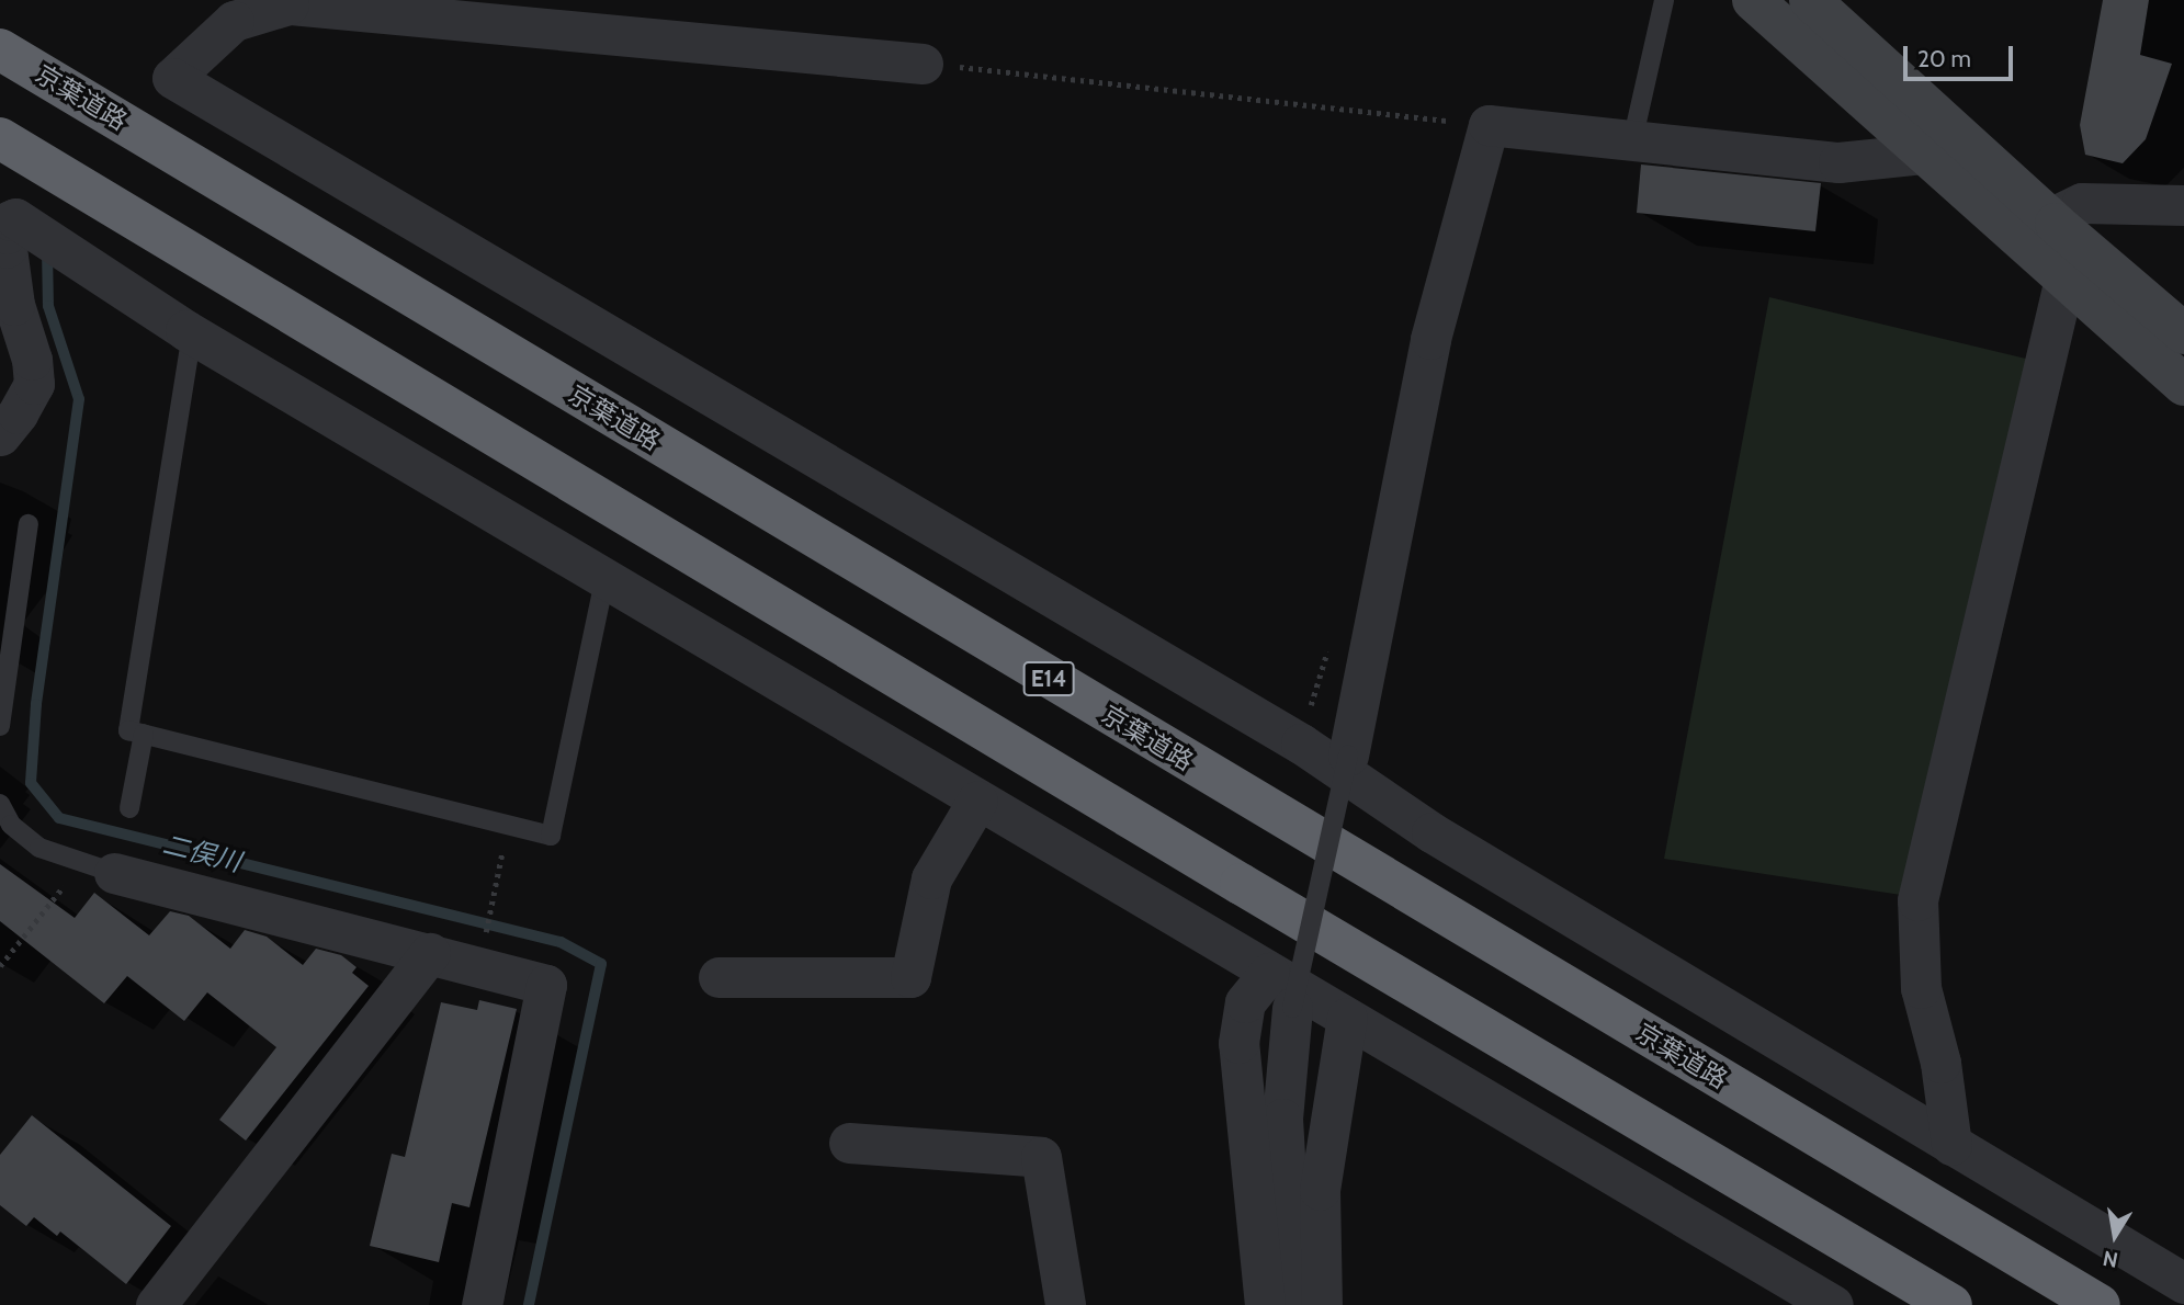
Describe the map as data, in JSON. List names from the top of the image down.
{
  "streets": {
    "highway": ["京葉道路", "E14"]
  },
  "water": ["二俣川"],
  "scale_bar": "20 m",
  "north": "bottom"
}
